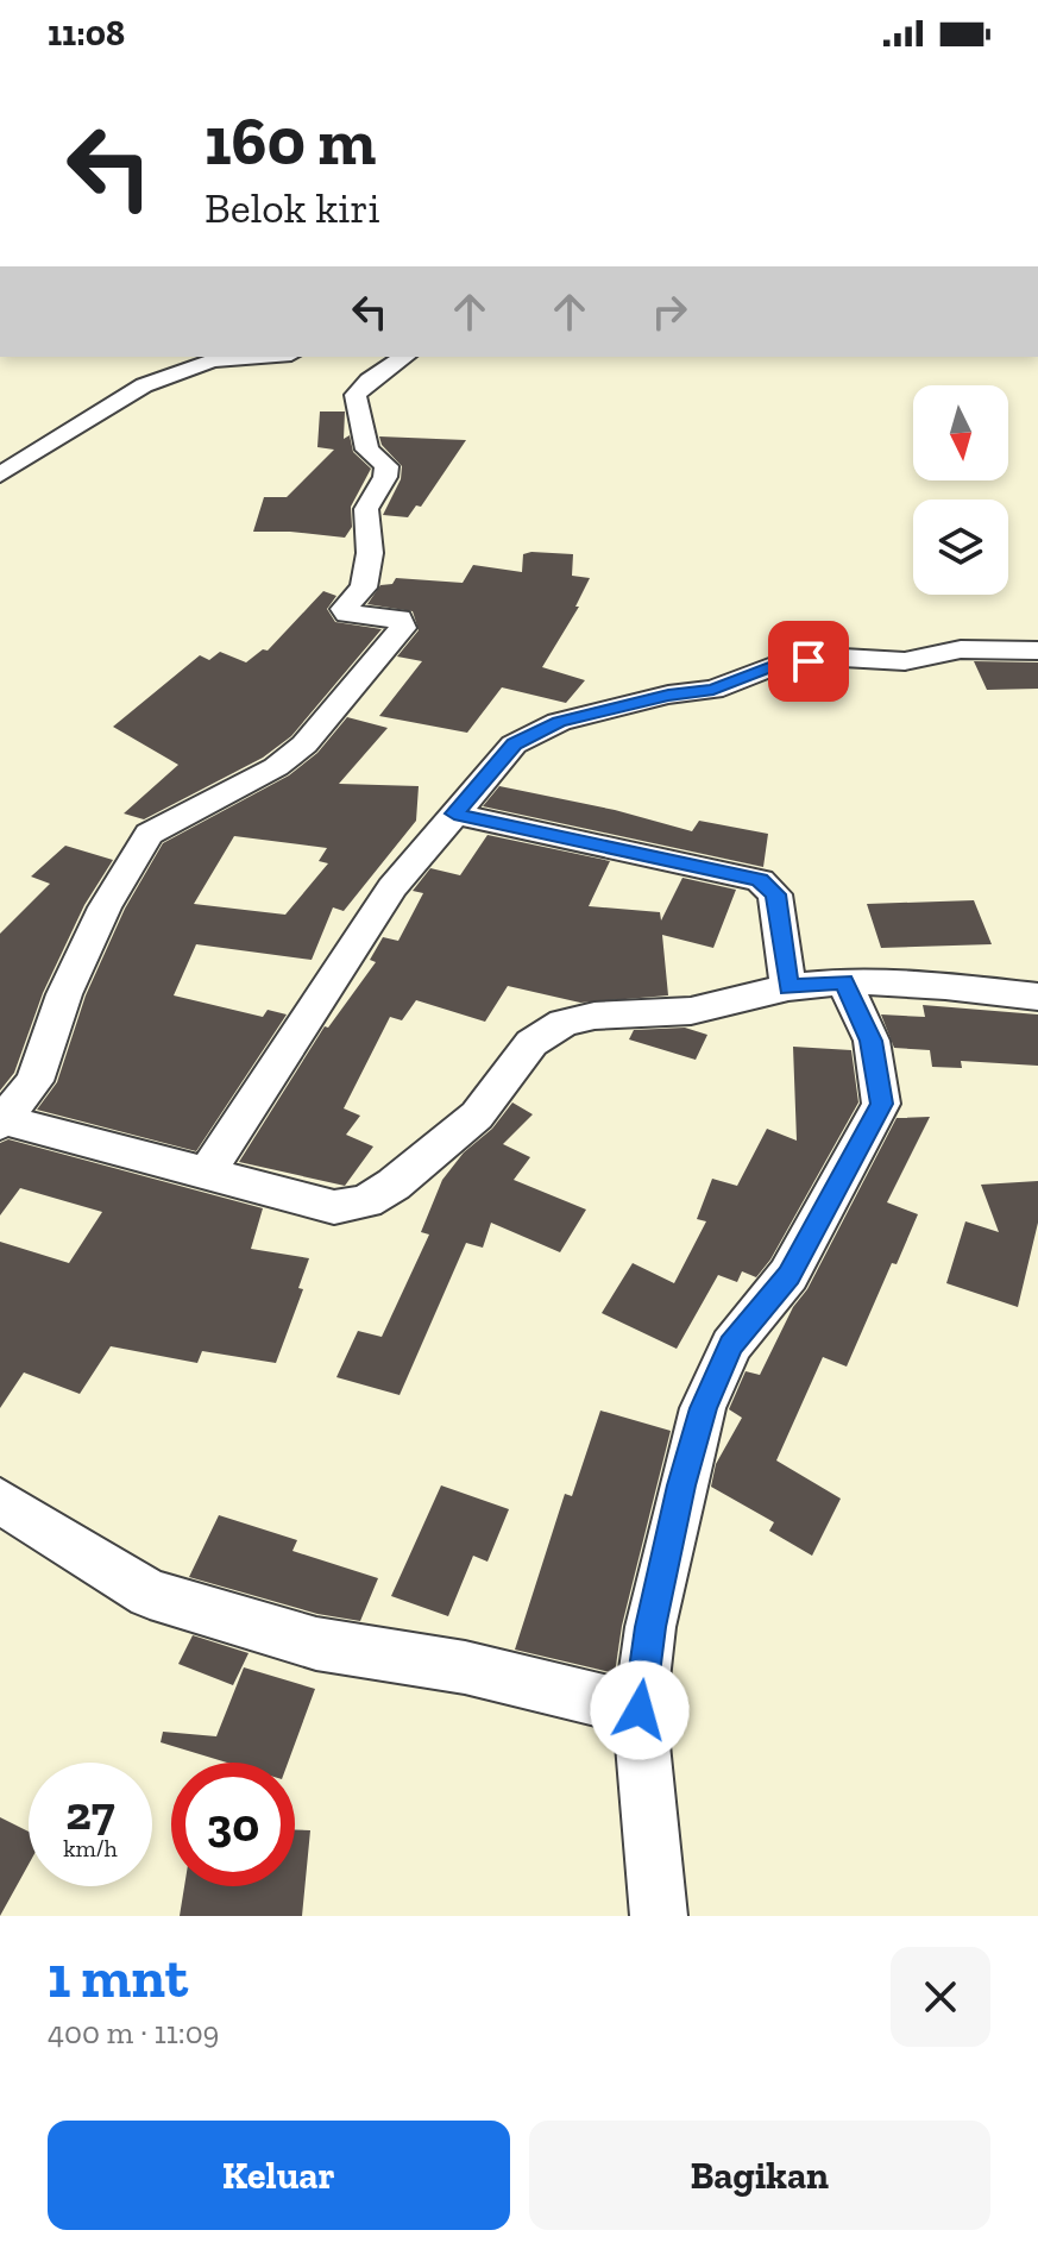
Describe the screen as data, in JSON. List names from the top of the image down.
{
  "north": "bottom",
  "page": {
    "status": "11:08",
    "turn": ["160 m", "Belok kiri"],
    "speed": "27 km/h",
    "limit": "30",
    "heading": ["1 mnt", "400 m · 11:09"],
    "buttons": ["Keluar", "Bagikan"]
  }
}
